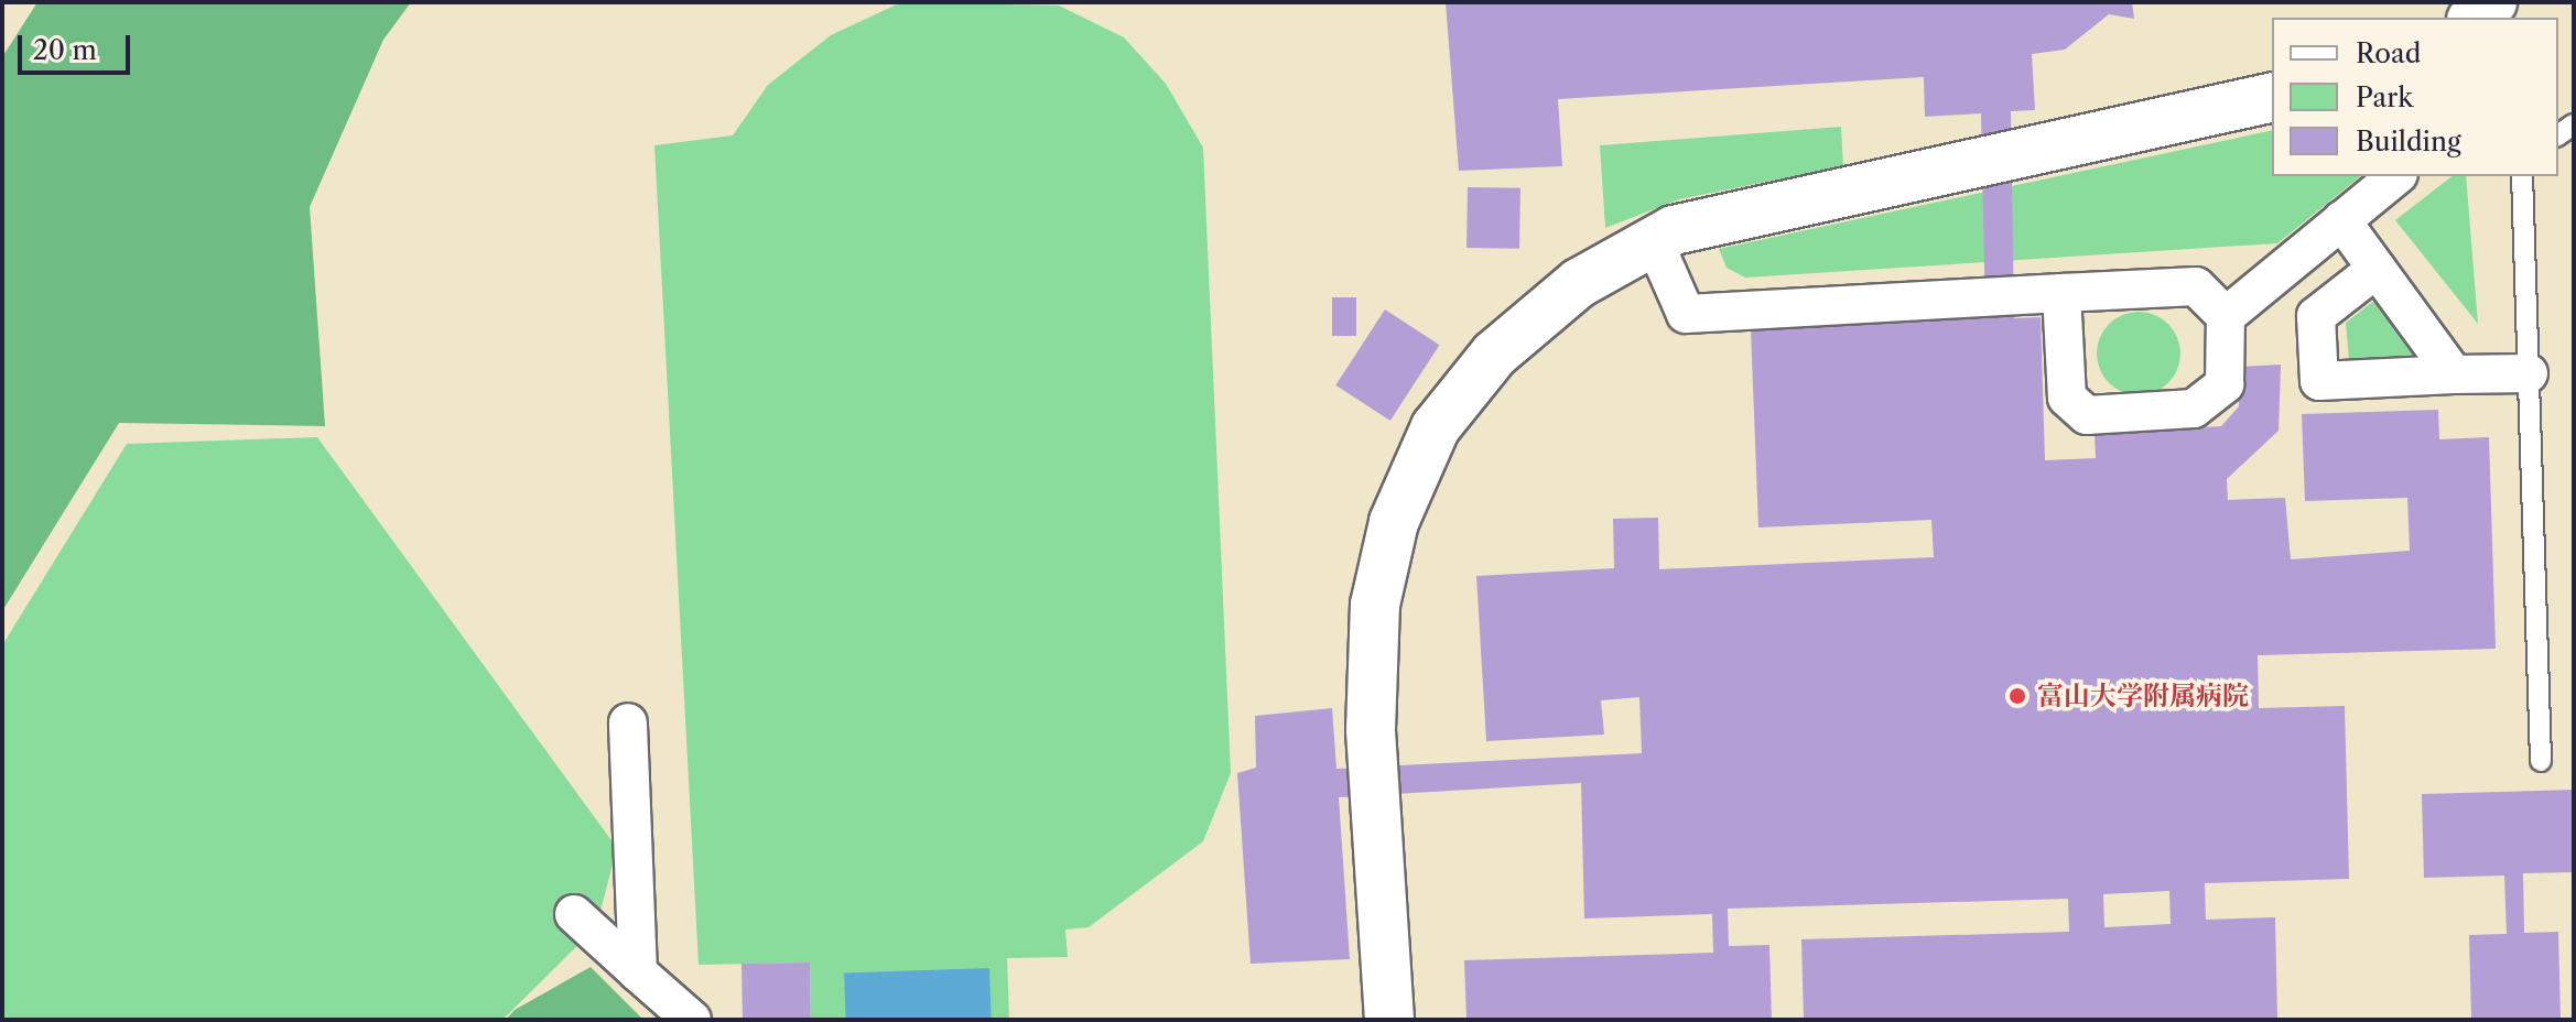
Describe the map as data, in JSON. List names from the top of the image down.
{
  "places": ["富山大学附属病院"],
  "legend": ["Road", "Park", "Building"],
  "scale_bar": "20 m"
}
